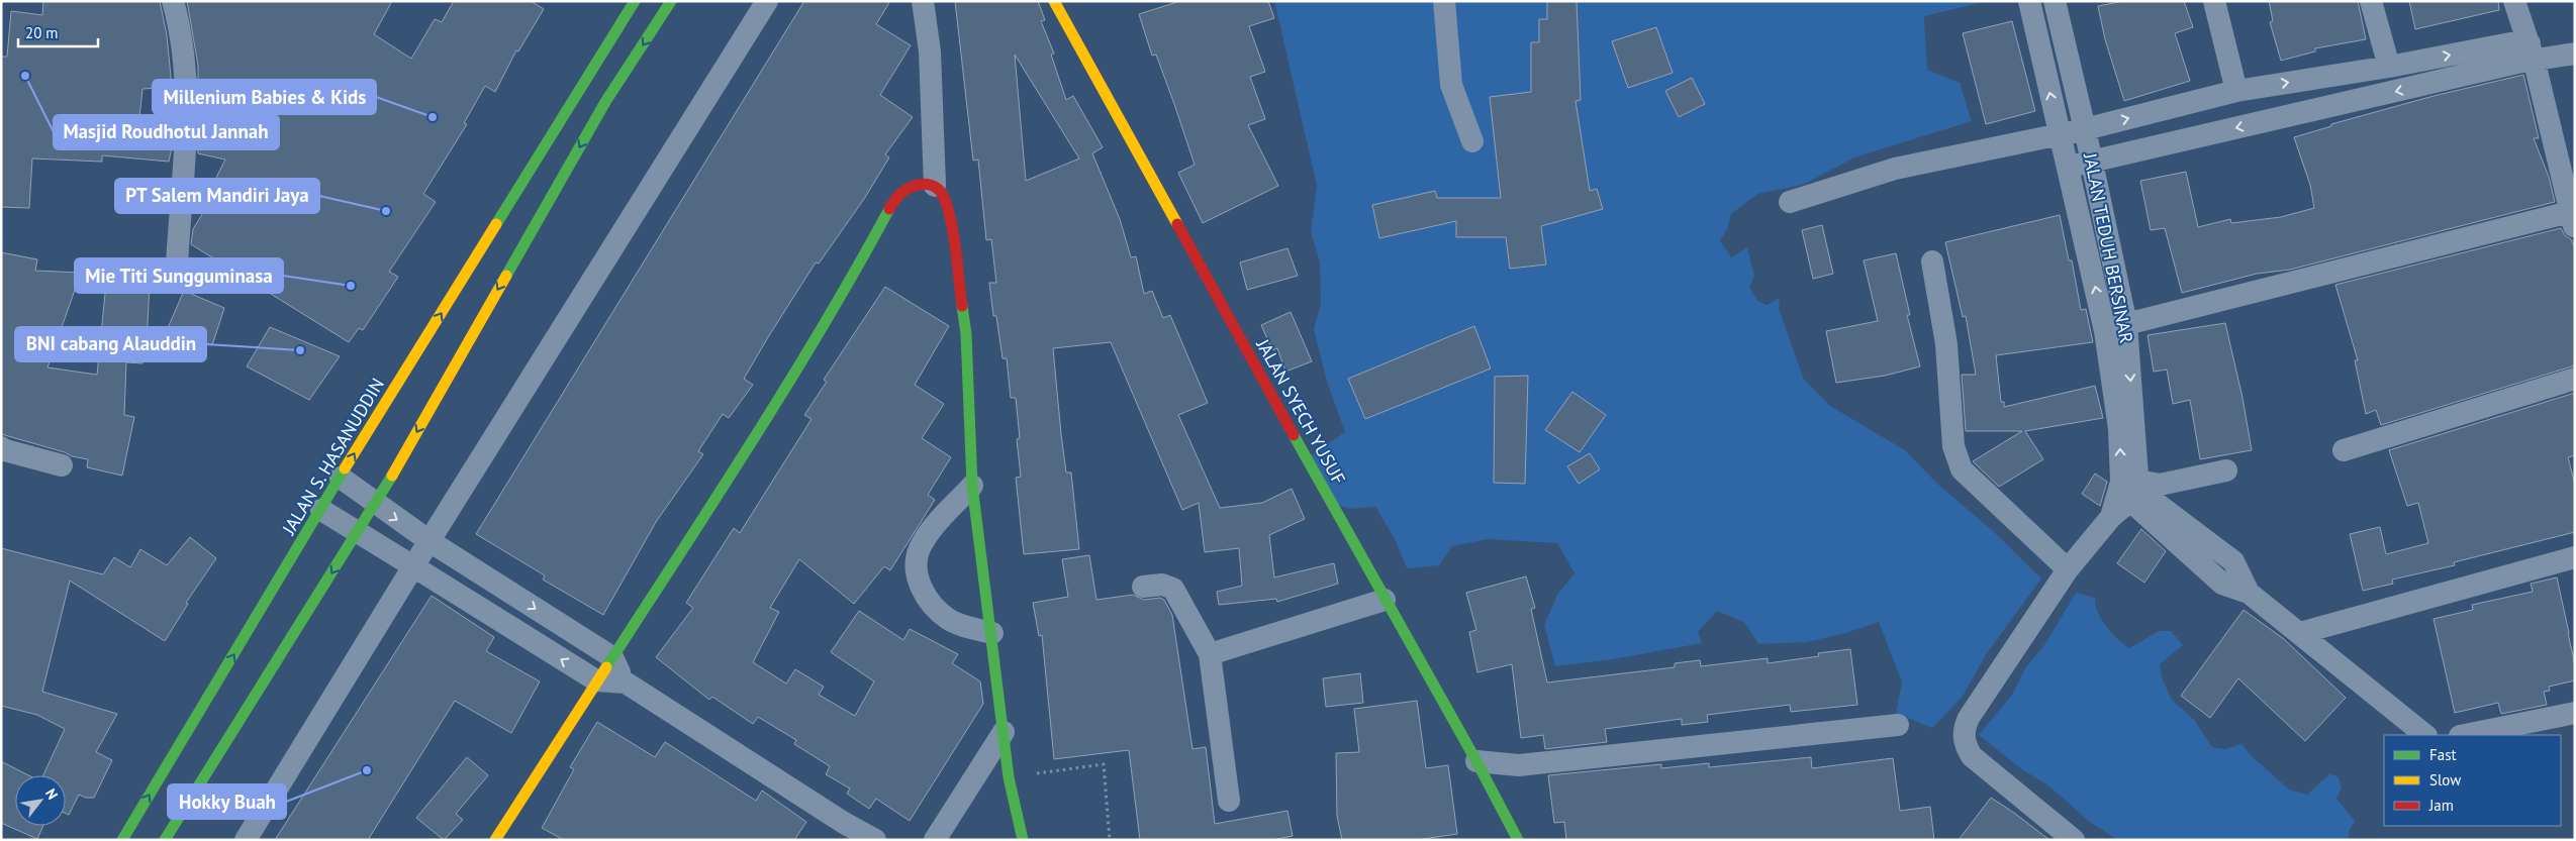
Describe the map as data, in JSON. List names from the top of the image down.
{
  "streets": {
    "main road": ["JALAN SYECH YUSUF", "JALAN S. HASANUDDIN"],
    "street": ["JALAN TEDUH BERSINAR"]
  },
  "places": [
    "Masjid Roudhotul Jannah",
    "Millenium Babies & Kids",
    "PT Salem Mandiri Jaya",
    "Mie Titi Sungguminasa",
    "BNI cabang Alauddin",
    "Hokky Buah"
  ],
  "legend": ["Fast", "Slow", "Jam"],
  "scale_bar": "20 m",
  "north": "top right"
}
